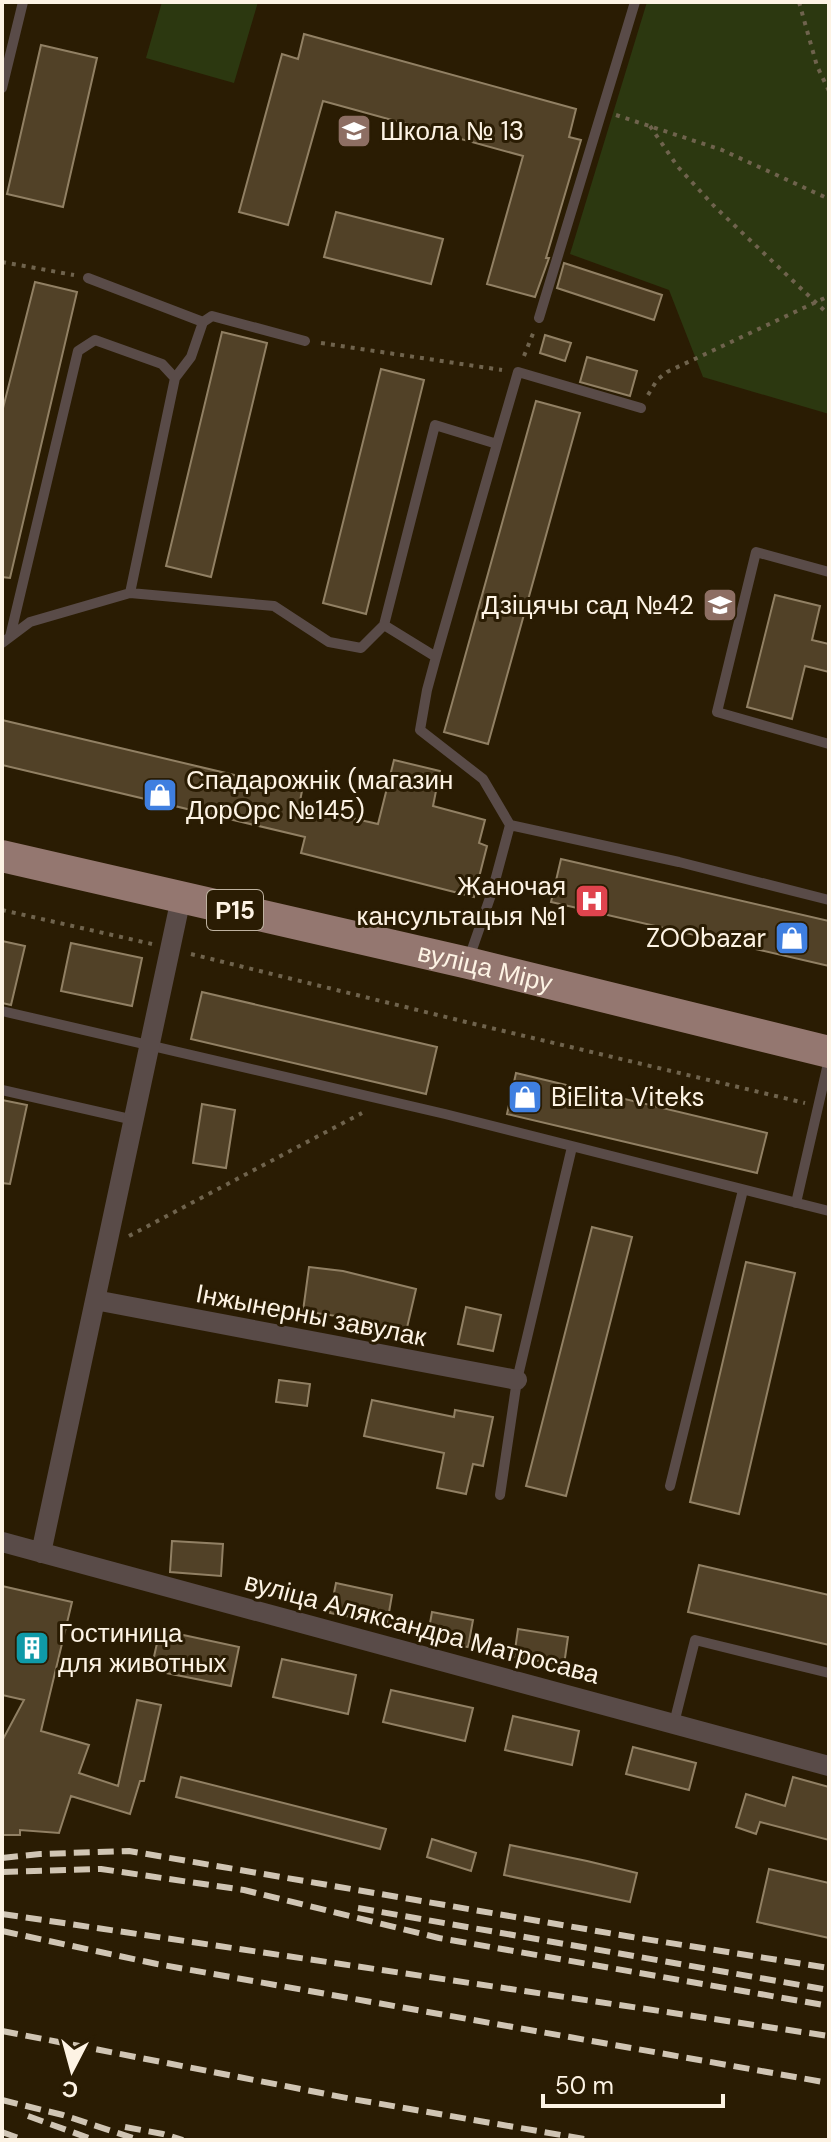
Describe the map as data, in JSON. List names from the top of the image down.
{
  "streets": {
    "main road": ["Р15", "вуліца Міру"],
    "street": ["Інжынерны завулак", "вуліца Аляксандра Матросава"]
  },
  "places": {
    "school or university": ["Школа № 13", "Дзіцячы сад №42"],
    "shop": ["Спадарожнік (магазин ДорОрс №145)", "ZOObazar", "BiElita Viteks"],
    "hospital": ["Жаночая кансультацыя №1"],
    "building": ["Гостиница для животных"]
  },
  "scale_bar": "50 m",
  "north": "bottom"
}
